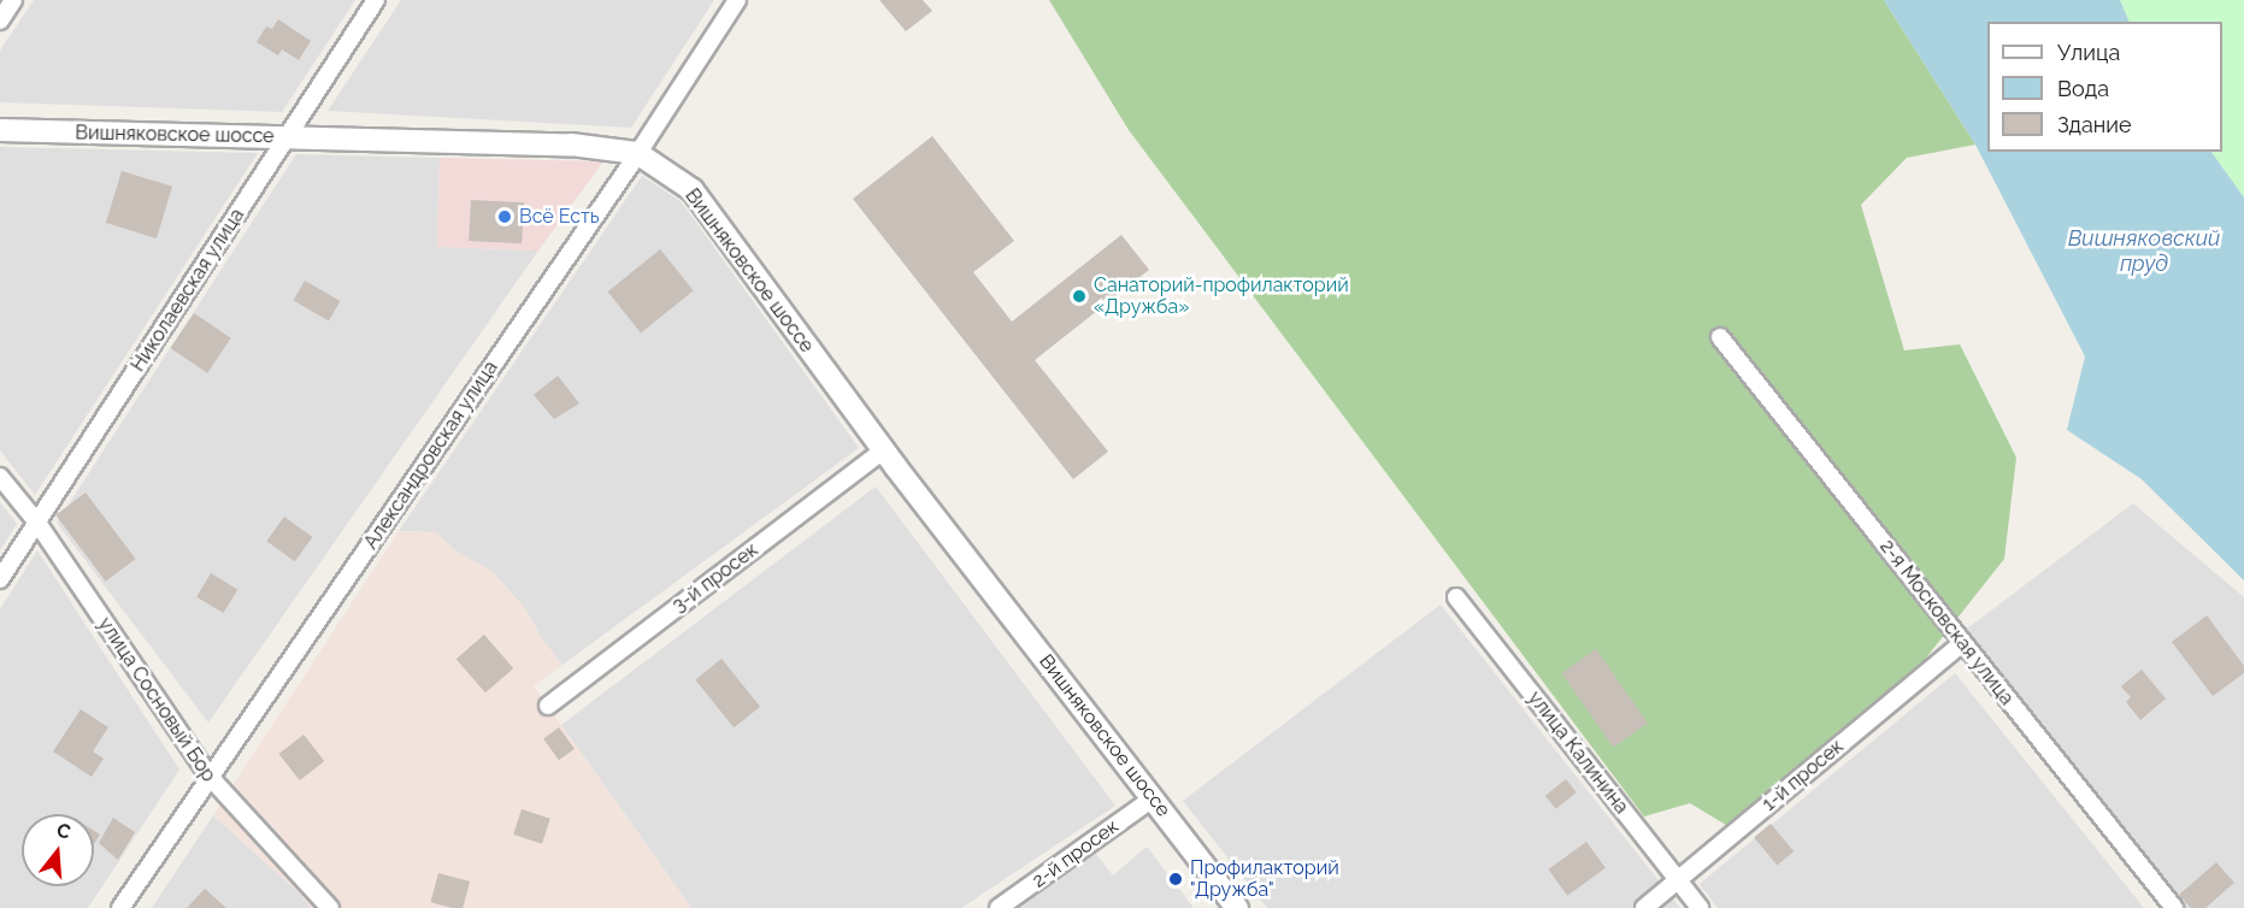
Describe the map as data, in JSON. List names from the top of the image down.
{
  "streets": {
    "street": [
      "Вишняковское шоссе",
      "Николаевская улица",
      "Александровская улица",
      "3-й просек",
      "2-я Московская улица",
      "улица Сосновый Бор",
      "улица Калинина",
      "1-й просек",
      "2-й просек"
    ]
  },
  "crossings": [
    ["Вишняковское шоссе", "Николаевская улица"],
    ["Вишняковское шоссе", "Александровская улица"],
    ["Вишняковское шоссе", "3-й просек"],
    ["Вишняковское шоссе", "2-й просек"],
    ["Николаевская улица", "улица Сосновый Бор"],
    ["Александровская улица", "улица Сосновый Бор"],
    ["2-я Московская улица", "1-й просек"],
    ["улица Калинина", "1-й просек"]
  ],
  "water": ["Вишняковский пруд"],
  "places": ["Всё Есть", "Санаторий-профилакторий «Дружба»", "Профилакторий \"Дружба\""],
  "legend": ["Улица", "Вода", "Здание"],
  "north": "top"
}
